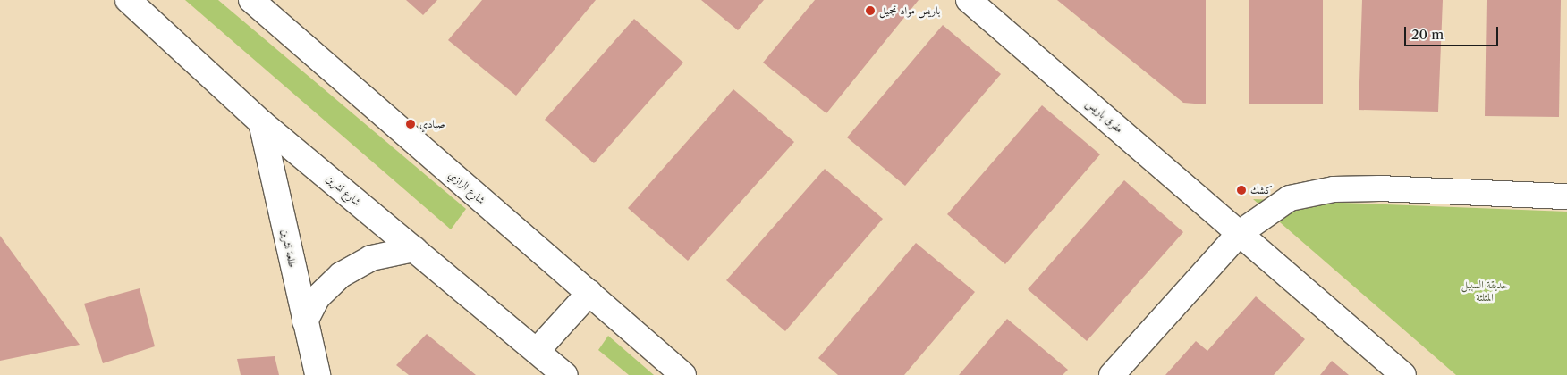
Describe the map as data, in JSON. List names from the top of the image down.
{
  "streets": {
    "street": [
      "مفرق باريس",
      "شارع الرازي",
      "شارع تشرين",
      "طلعة تشرين"
    ]
  },
  "crossings": [
    ["شارع تشرين", "طلعة تشرين"]
  ],
  "parks": ["حديقة السبيل المثلثة"],
  "places": ["باريس مواد تجميل", "صيادي", "كشك"],
  "scale_bar": "20 m"
}
